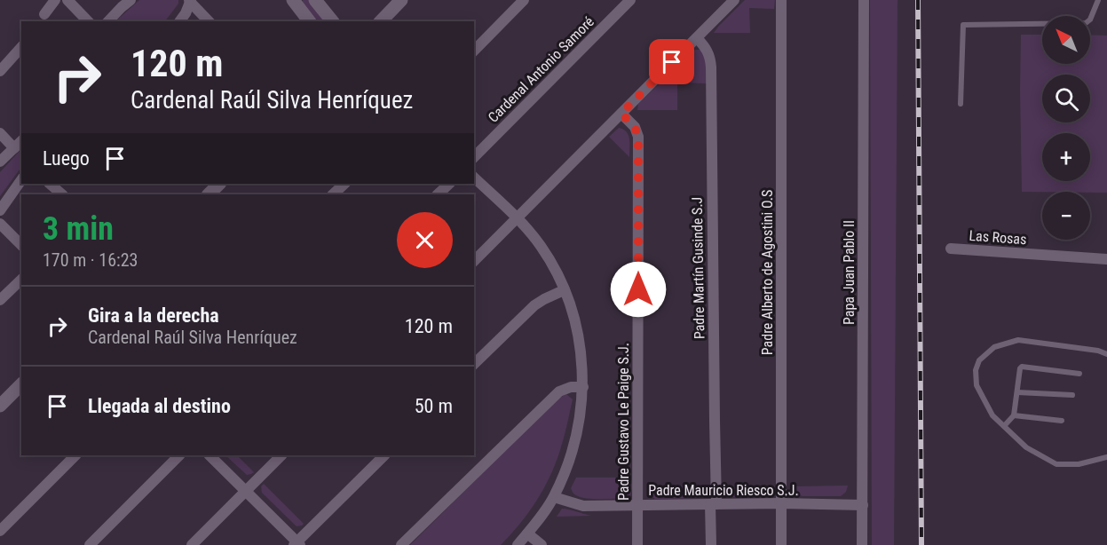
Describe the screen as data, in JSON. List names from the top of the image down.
{
  "streets": {
    "street": [
      "Cardenal Antonio Samoré",
      "Las Rosas",
      "Padre Martín Gusinde S.J",
      "Padre Alberto de Agostini O.S",
      "Papa Juan Pablo II",
      "Padre Gustavo Le Paige S.J.",
      "Padre Mauricio Riesco S.J."
    ]
  },
  "crossings": [
    ["Padre Martín Gusinde S.J", "Padre Mauricio Riesco S.J."],
    ["Padre Alberto de Agostini O.S", "Padre Mauricio Riesco S.J."],
    ["Papa Juan Pablo II", "Padre Mauricio Riesco S.J."],
    ["Padre Gustavo Le Paige S.J.", "Padre Mauricio Riesco S.J."]
  ],
  "north": "top left",
  "page": {
    "map_buttons": ["+", "−"],
    "turn": ["120 m", "Cardenal Raúl Silva Henríquez"],
    "then": "Luego",
    "heading": ["3 min", "170 m · 16:23"],
    "list": [
      {
        "name": "Gira a la derecha",
        "note": "Cardenal Raúl Silva Henríquez",
        "value": "120 m"
      },
      {
        "name": "Llegada al destino",
        "value": "50 m"
      }
    ]
  }
}
